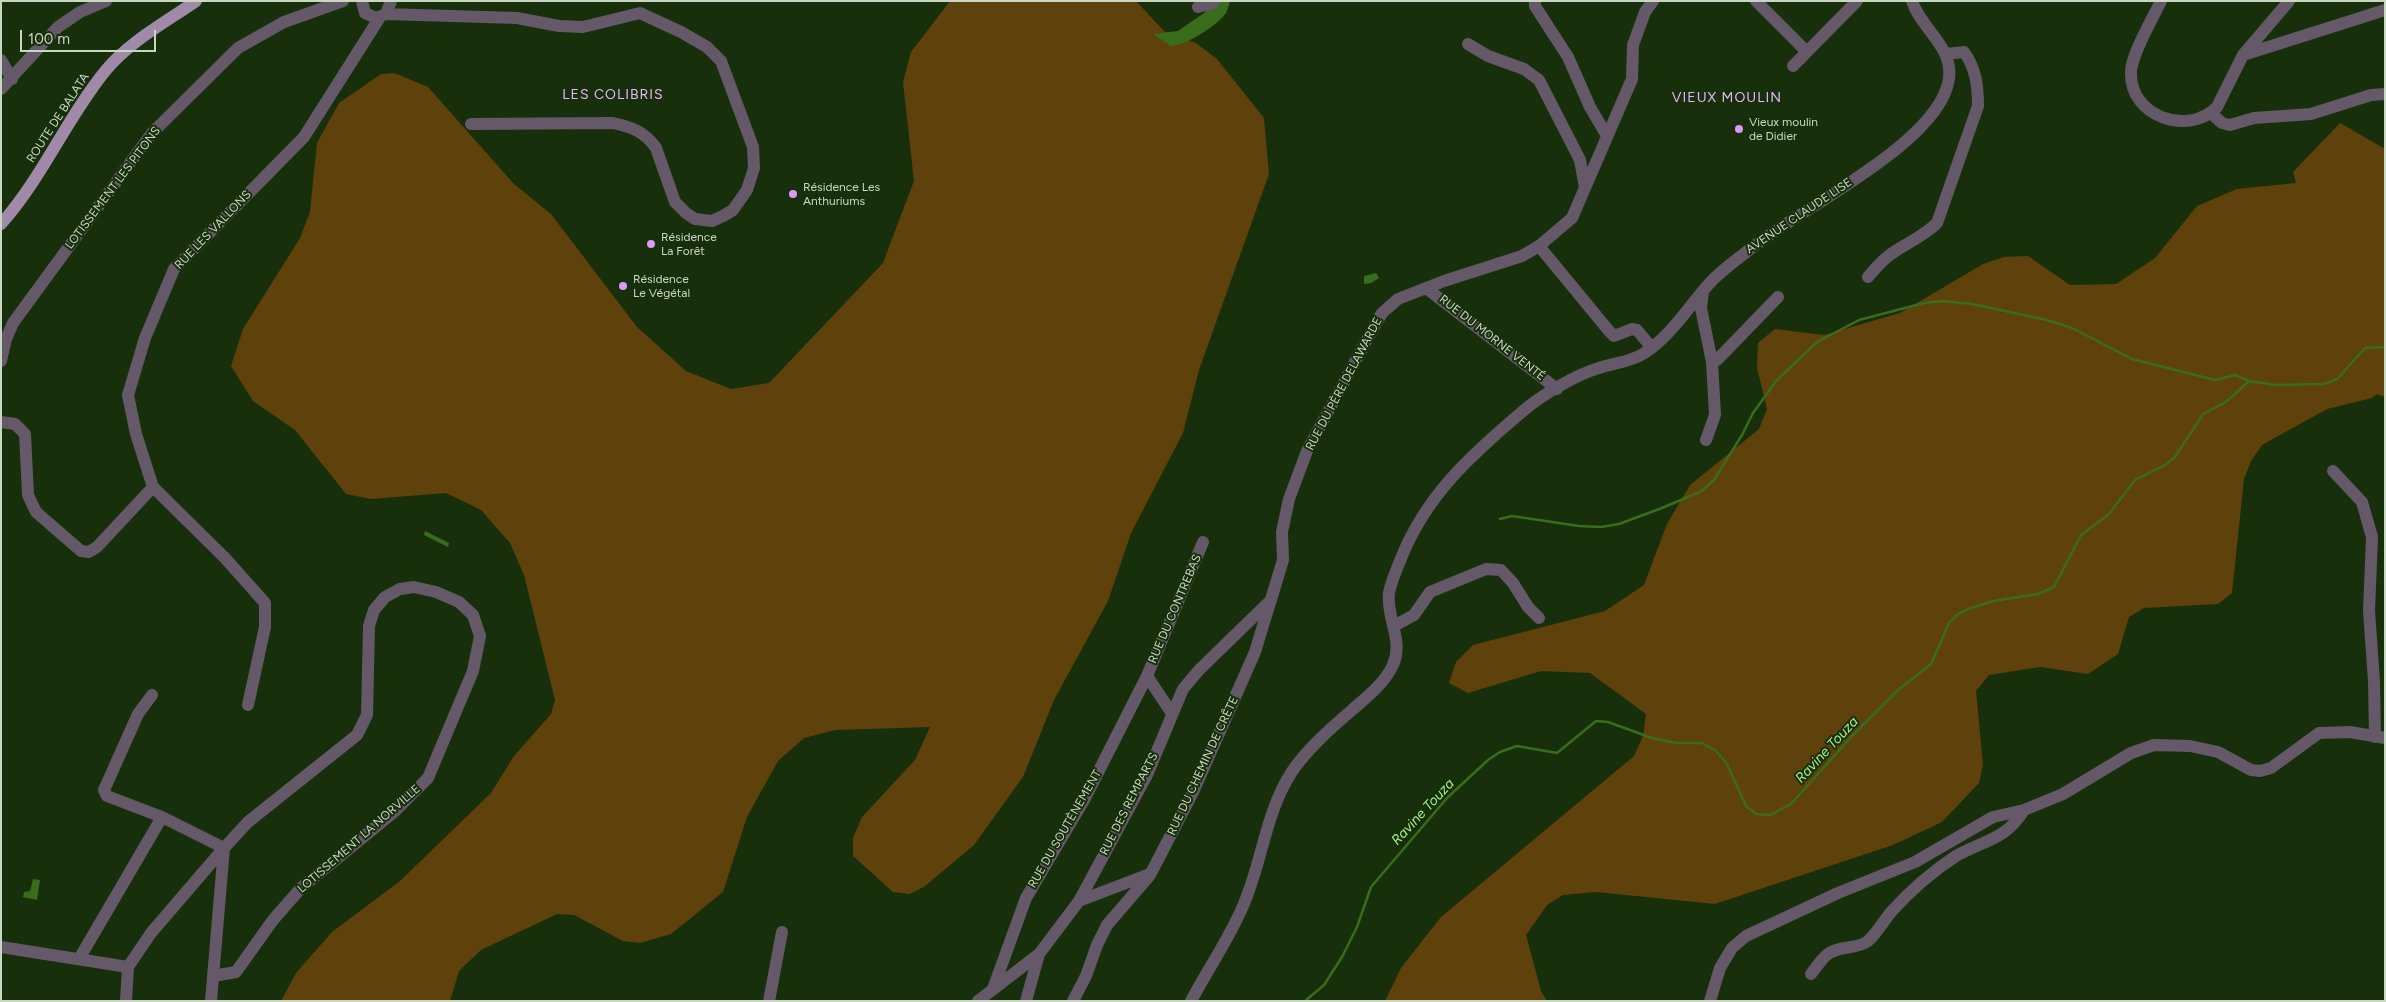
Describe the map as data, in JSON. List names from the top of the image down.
{
  "streets": {
    "main road": ["ROUTE DE BALATA"],
    "street": [
      "LOTISSEMENT LES PITONS",
      "AVENUE CLAUDE LISE",
      "RUE LES VALLONS",
      "RUE DU MORNE VENTÉ",
      "RUE DU PÈRE DELAWARDE",
      "RUE DU CONTREBAS",
      "RUE DU CHEMIN DE CRÊTE",
      "RUE DES REMPARTS",
      "RUE DU SOUTÈNEMENT",
      "LOTISSEMENT LA NORVILLE"
    ]
  },
  "crossings": [
    ["LOTISSEMENT LES PITONS", "RUE LES VALLONS"],
    ["AVENUE CLAUDE LISE", "RUE DU MORNE VENTÉ"],
    ["RUE DU MORNE VENTÉ", "RUE DU PÈRE DELAWARDE"],
    ["RUE DU PÈRE DELAWARDE", "RUE DU CHEMIN DE CRÊTE"],
    ["RUE DU PÈRE DELAWARDE", "RUE DES REMPARTS"],
    ["RUE DU CONTREBAS", "RUE DU SOUTÈNEMENT"],
    ["RUE DU CHEMIN DE CRÊTE", "RUE DES REMPARTS"]
  ],
  "districts": ["LES COLIBRIS", "VIEUX MOULIN"],
  "water": ["Ravine Touza"],
  "places": [
    "Vieux moulin de Didier",
    "Résidence Les Anthuriums",
    "Résidence La Forêt",
    "Résidence Le Végétal"
  ],
  "scale_bar": "100 m"
}
